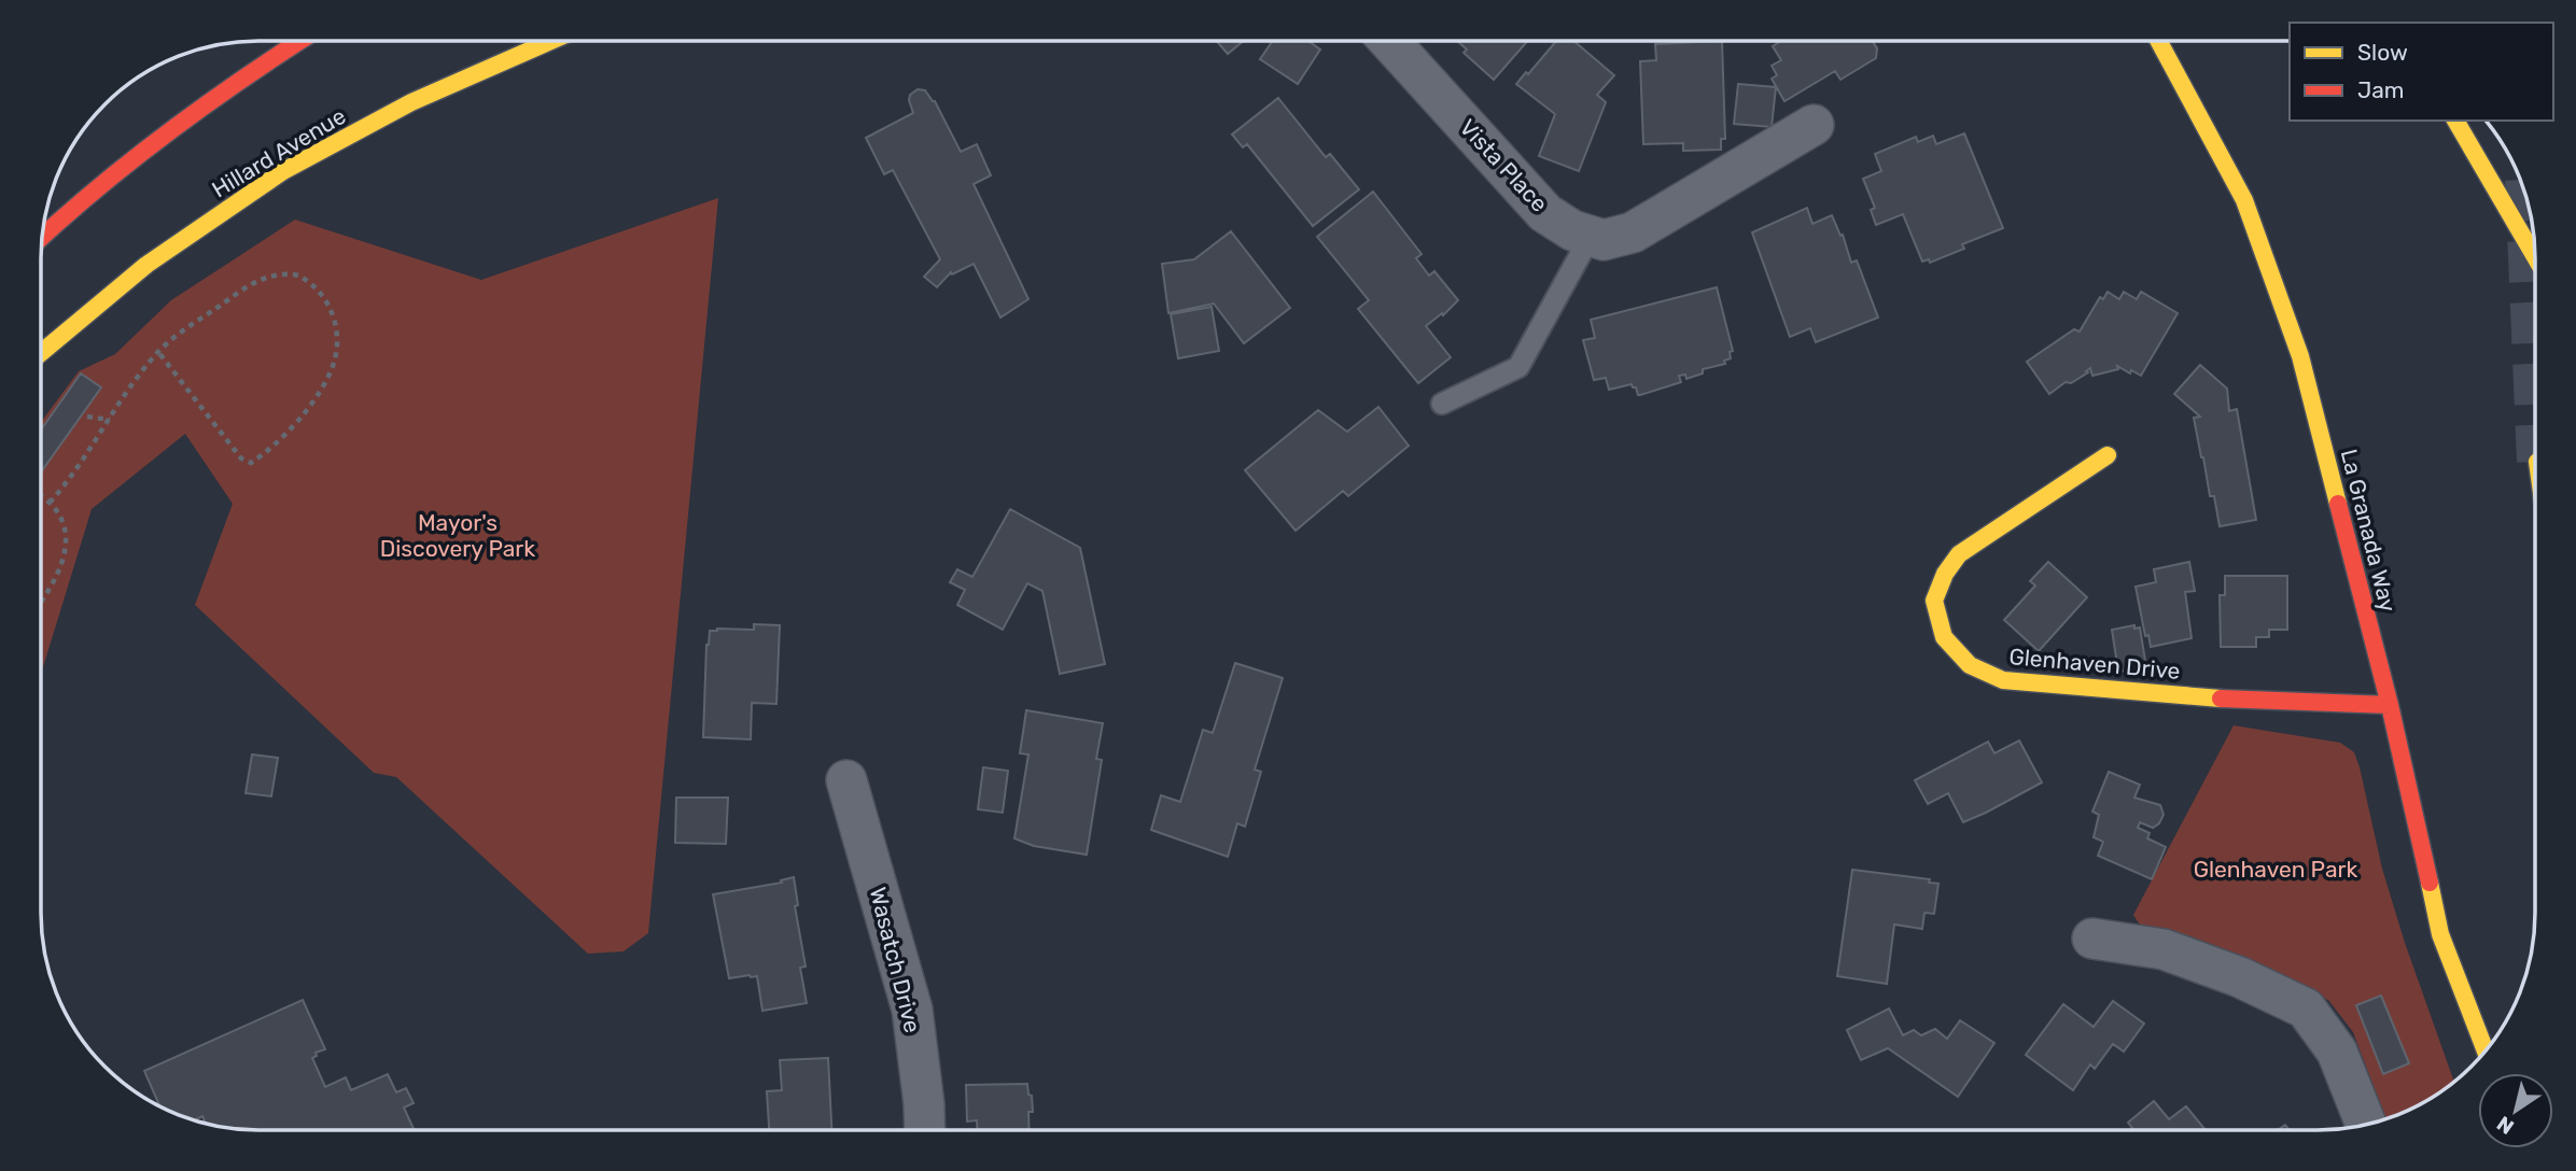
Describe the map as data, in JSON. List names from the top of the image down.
{
  "streets": {
    "main road": ["Hillard Avenue", "La Granada Way", "Glenhaven Drive"],
    "street": ["Vista Place", "Wasatch Drive"]
  },
  "crossings": [
    ["La Granada Way", "Glenhaven Drive"]
  ],
  "parks": ["Mayor's Discovery Park", "Glenhaven Park"],
  "legend": ["Slow", "Jam"],
  "north": "bottom left"
}
